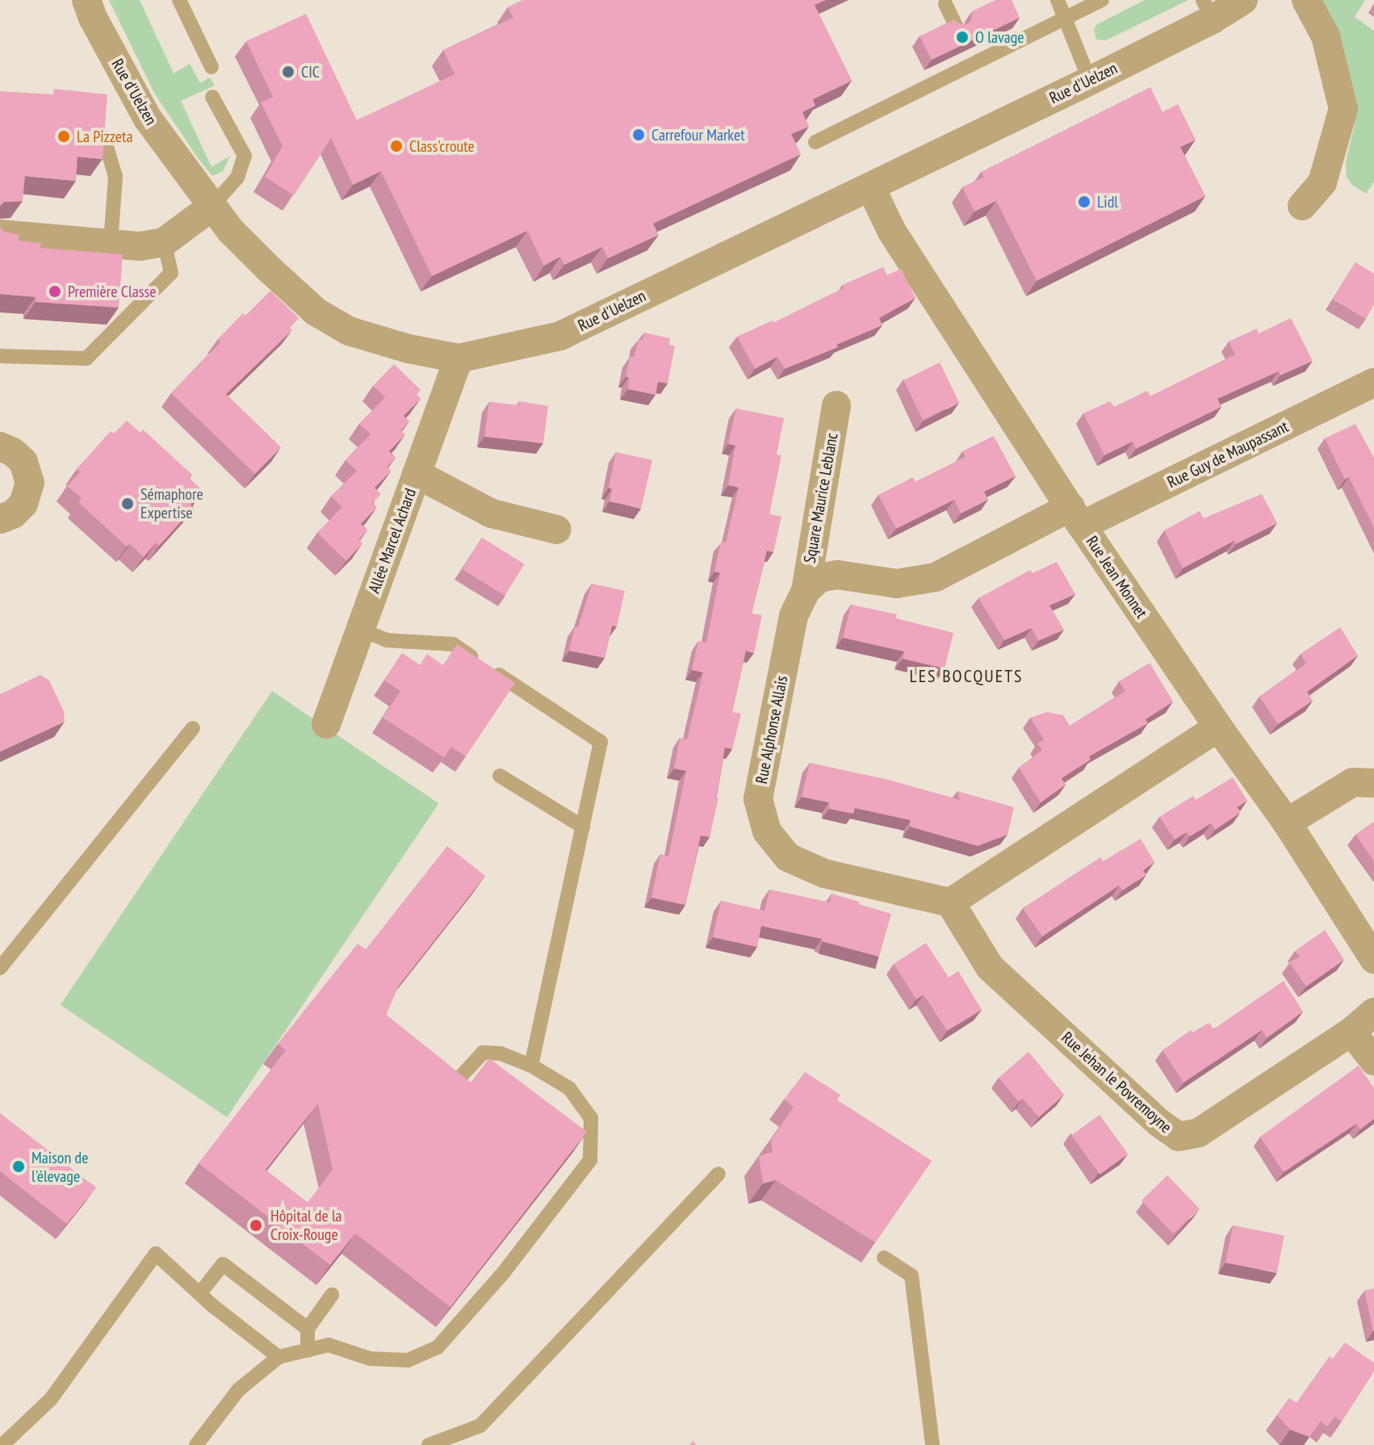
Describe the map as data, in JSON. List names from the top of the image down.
{
  "streets": {
    "street": [
      "Rue d'Uelzen",
      "Rue Guy de Maupassant",
      "Square Maurice Leblanc",
      "Allée Marcel Achard",
      "Rue Jean Monnet",
      "Rue Alphonse Allais",
      "Rue Jehan le Povremoyne"
    ]
  },
  "crossings": [
    ["Rue d'Uelzen", "Allée Marcel Achard"],
    ["Rue d'Uelzen", "Rue Jean Monnet"],
    ["Rue Guy de Maupassant", "Rue Jean Monnet"],
    ["Square Maurice Leblanc", "Rue Alphonse Allais"],
    ["Rue Alphonse Allais", "Rue Jehan le Povremoyne"]
  ],
  "districts": ["LES BOCQUETS"],
  "places": [
    "O lavage",
    "CIC",
    "Carrefour Market",
    "La Pizzeta",
    "Class'croute",
    "Lidl",
    "Première Classe",
    "Sémaphore Expertise",
    "Maison de l'élevage",
    "Hôpital de la Croix-Rouge"
  ]
}
